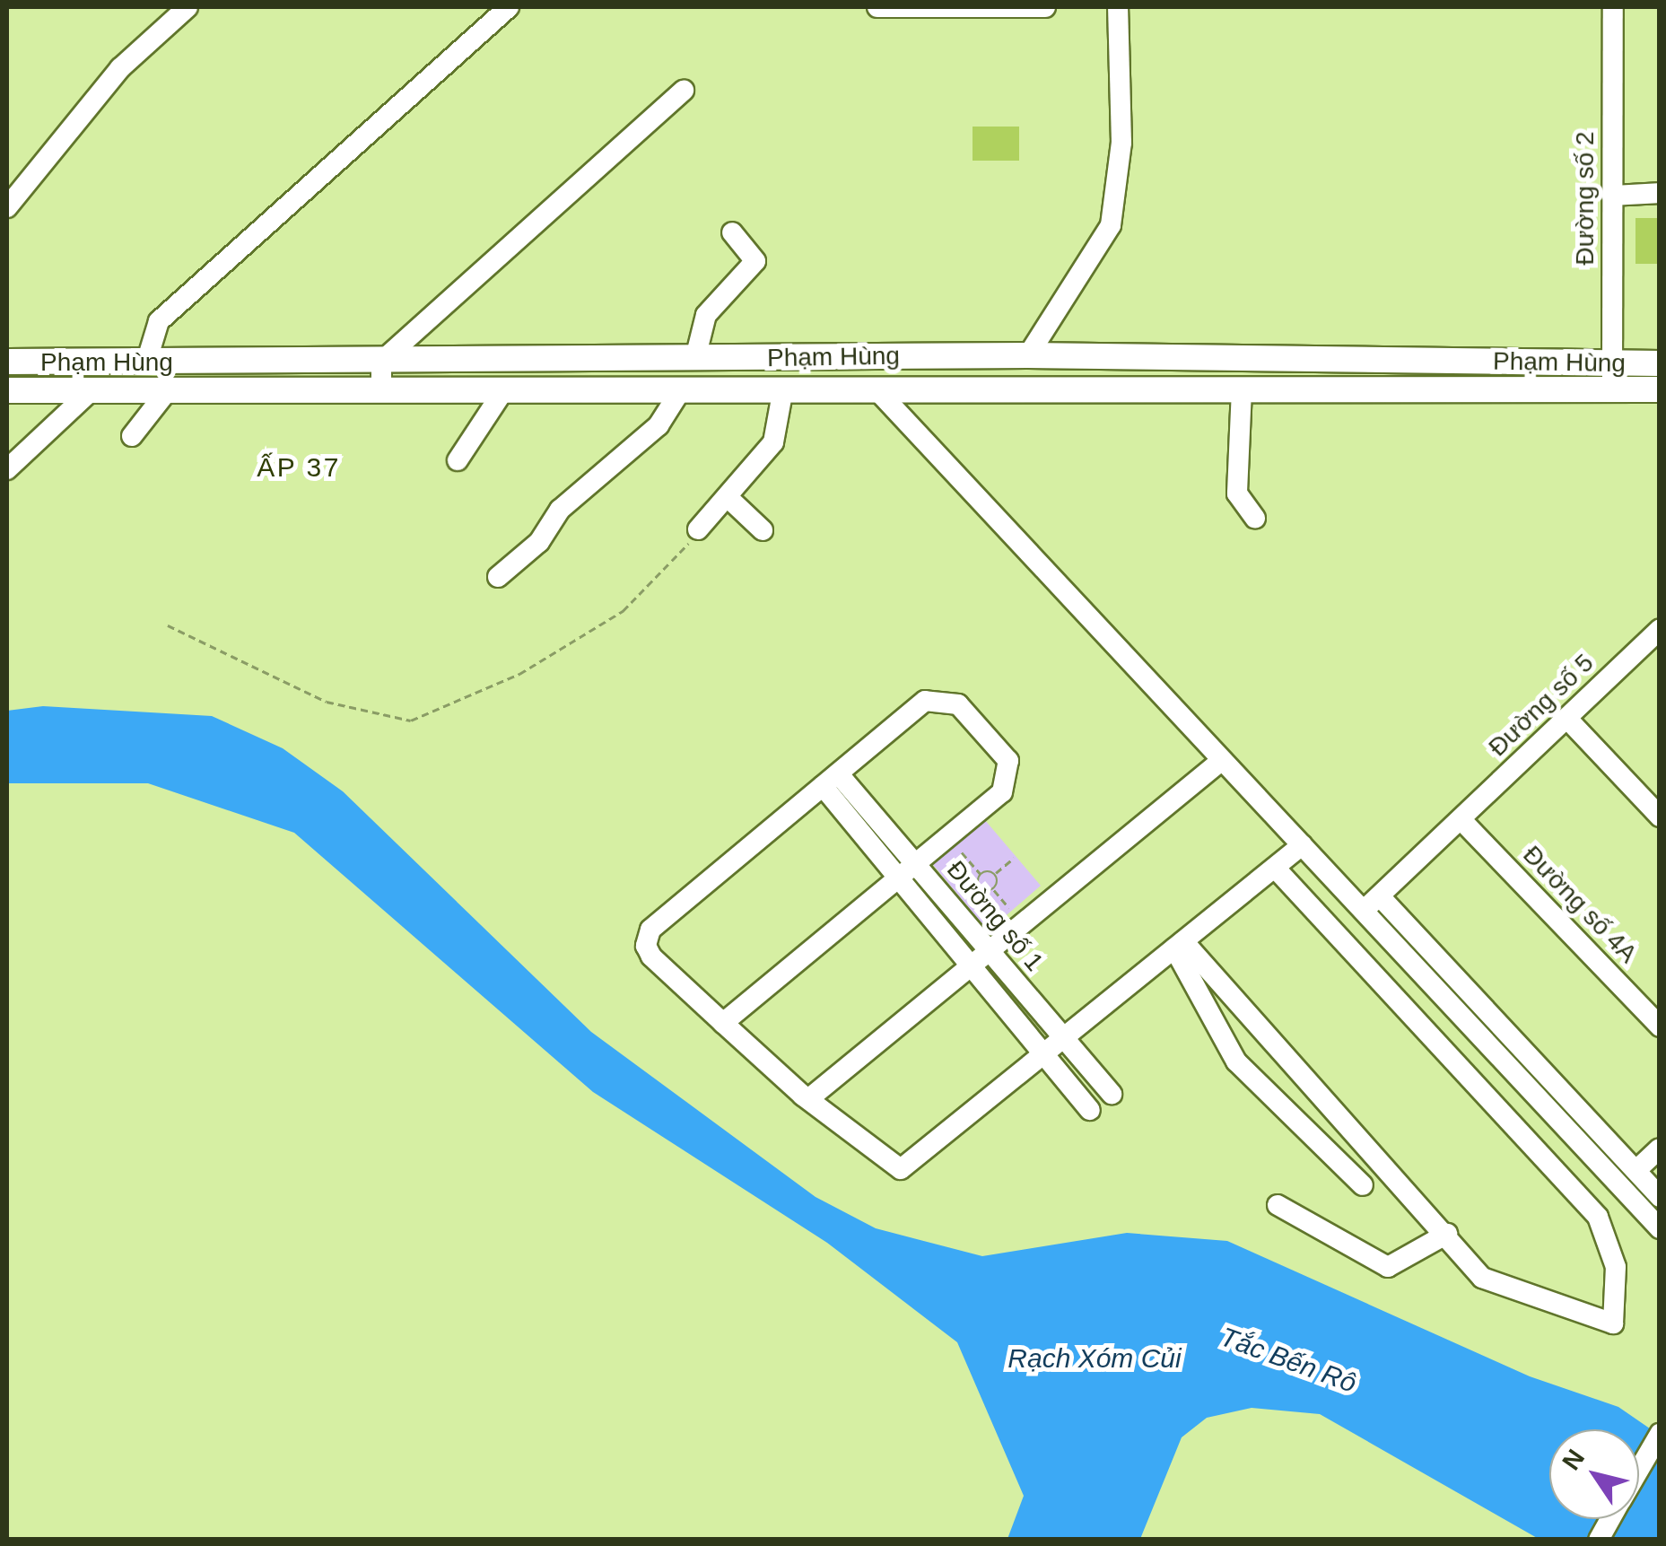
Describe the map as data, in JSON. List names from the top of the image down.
{
  "streets": {
    "main road": ["Phạm Hùng"],
    "street": [
      "Đường số 2",
      "Đường số 5",
      "Đường số 4A",
      "Đường số 1"
    ]
  },
  "crossings": [
    ["Đường số 2", "Phạm Hùng"],
    ["Đường số 5", "Đường số 4A"]
  ],
  "districts": ["ẤP 37"],
  "water": ["Rạch Xóm Củi", "Tắc Bến Rô"],
  "north": "top left"
}
